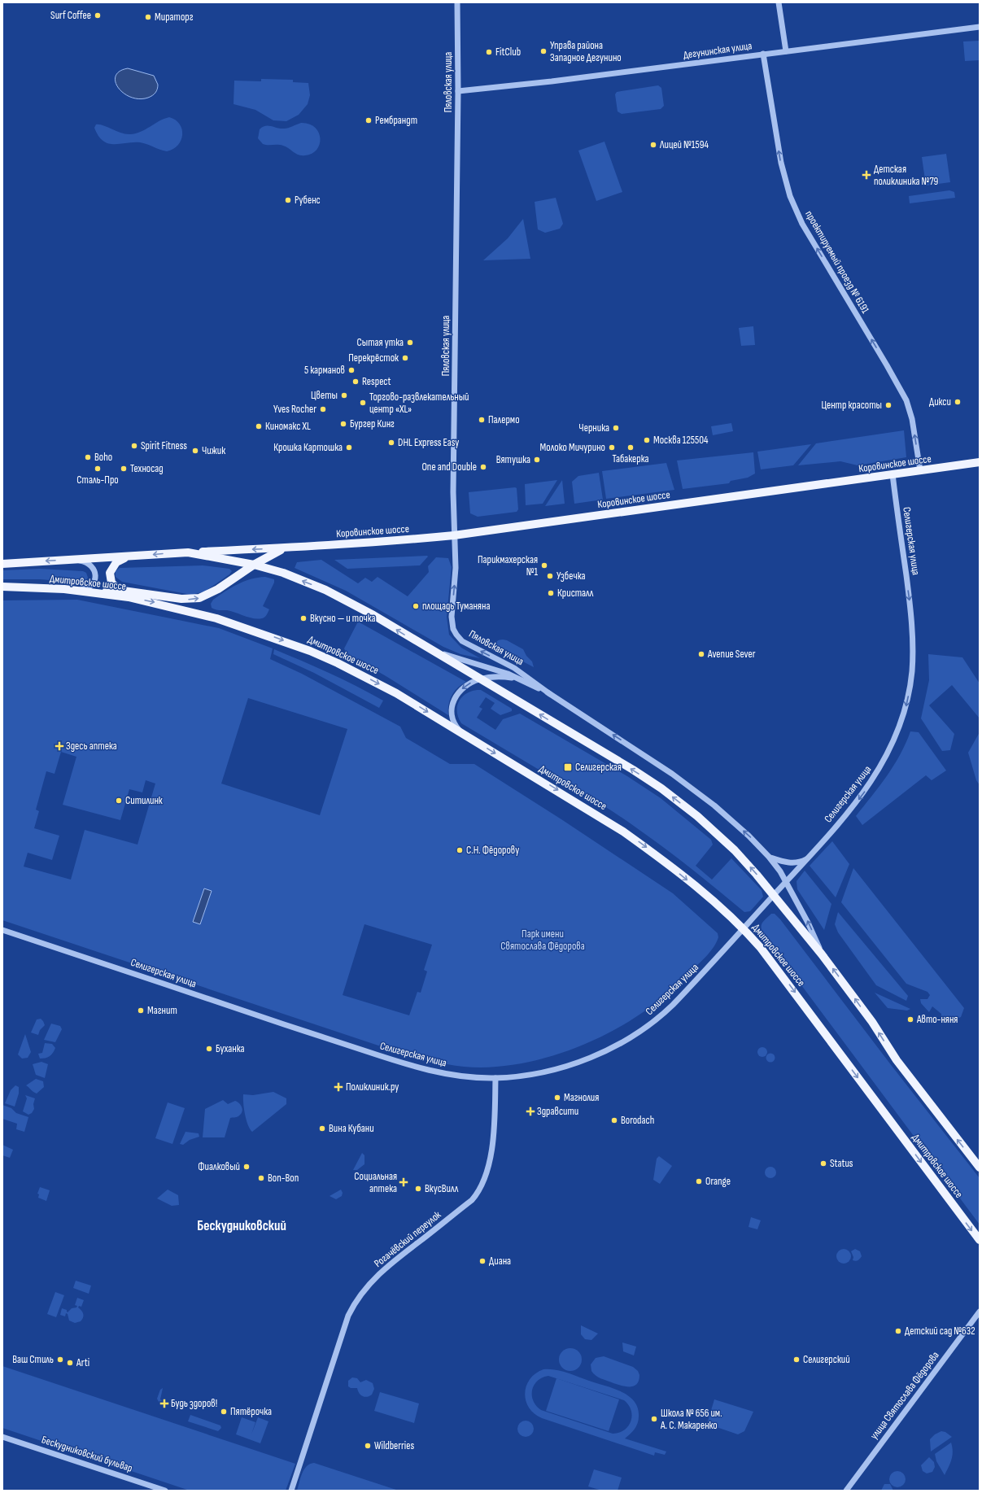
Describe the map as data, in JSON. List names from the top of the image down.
{
  "streets": {
    "main road": ["Коровинское шоссе", "Дмитровское шоссе"],
    "street": [
      "Дегунинская улица",
      "Пяловская улица",
      "проектируемый проезд № 6191",
      "Селигерская улица",
      "Рогачёвский переулок",
      "улица Святослава Фёдорова",
      "Бескудниковский бульвар"
    ]
  },
  "crossings": [
    ["Дегунинская улица", "Пяловская улица"],
    ["Дегунинская улица", "проектируемый проезд № 6191"],
    ["Пяловская улица", "Коровинское шоссе"],
    ["проектируемый проезд № 6191", "Коровинское шоссе"],
    ["Коровинское шоссе", "Селигерская улица"],
    ["Коровинское шоссе", "Дмитровское шоссе"],
    ["Селигерская улица", "Дмитровское шоссе"],
    ["Селигерская улица", "Рогачёвский переулок"]
  ],
  "one_way": ["проектируемый проезд № 6191"],
  "districts": ["Бескудниковский"],
  "parks": ["Парк имени Святослава Фёдорова"],
  "places": {
    "other": [
      "Surf Coffee",
      "Мираторг",
      "Управа района Западное Дегунино",
      "FitClub",
      "Рембрандт",
      "Лицей №1594",
      "Рубенс",
      "Сытая утка",
      "Перекрёсток",
      "5 карманов",
      "Respect",
      "Цветы",
      "Дикси",
      "Торгово-развлекательный центр «XL»",
      "Центр красоты",
      "Yves Rocher",
      "Палермо",
      "Бургер Кинг",
      "Киномакс XL",
      "Черника",
      "Москва 125504",
      "DHL Express Easy",
      "Spirit Fitness",
      "Крошка Картошка",
      "Молоко Мичурино",
      "Табакерка",
      "Чижик",
      "Boho",
      "Вятушка",
      "One and Double",
      "Сталь-Про",
      "Техносад",
      "Парикмахерская №1",
      "Узбечка",
      "Кристалл",
      "площадь Туманяна",
      "Вкусно — и точка",
      "Avenue Sever",
      "Ситилинк",
      "С.Н. Фёдорову",
      "Магнит",
      "Авто-няня",
      "Буханка",
      "Магнолия",
      "Borodach",
      "Вина Кубани",
      "Status",
      "Фиалковый",
      "Bon-Bon",
      "Orange",
      "ВкусВилл",
      "Диана",
      "Детский сад №632",
      "Ваш Стиль",
      "Селигерский",
      "Arti",
      "Пятёрочка",
      "Школа № 656 им. А. С. Макаренко",
      "Wildberries"
    ],
    "health": [
      "Детская поликлиника №79",
      "Здесь аптека",
      "Поликлиник.ру",
      "Здравсити",
      "Социальная аптека",
      "Будь здоров!"
    ],
    "transit": ["Селигерская"]
  }
}
